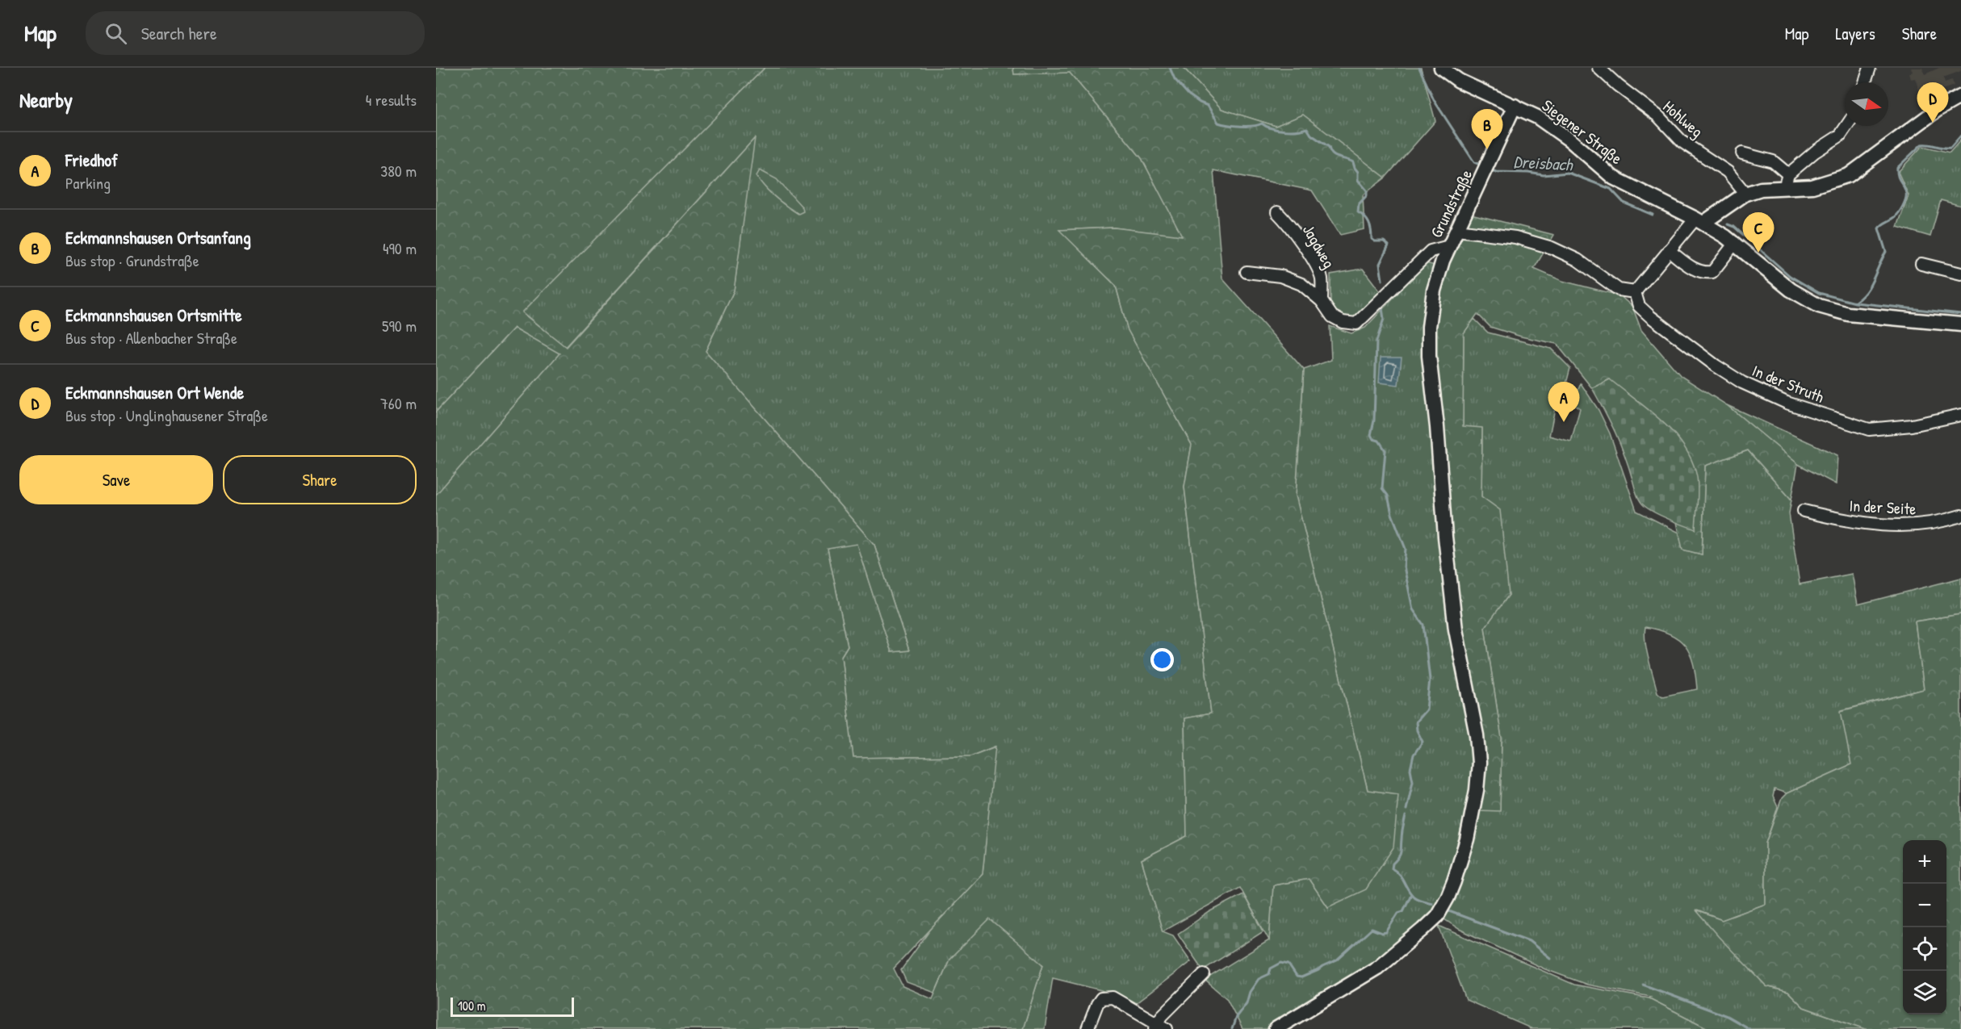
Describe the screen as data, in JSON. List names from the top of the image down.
{
  "streets": {
    "main road": ["Siegener Straße", "Grundstraße"],
    "street": [
      "Hohlweg",
      "Jagdweg",
      "In der Struth",
      "In der Seite"
    ]
  },
  "crossings": [
    ["Siegener Straße", "Grundstraße"]
  ],
  "water": ["Dreisbach"],
  "scale_bar": "100 m",
  "north": "right",
  "page": {
    "header": "Map",
    "search": "Search here",
    "nav": ["Map", "Layers", "Share"],
    "heading": ["Nearby", "4 results"],
    "pins": [
      "D",
      "B",
      "C",
      "A"
    ],
    "list": [
      {
        "mark": "A",
        "name": "Friedhof",
        "note": "Parking",
        "value": "380 m"
      },
      {
        "mark": "B",
        "name": "Eckmannshausen Ortsanfang",
        "note": "Bus stop · Grundstraße",
        "value": "490 m"
      },
      {
        "mark": "C",
        "name": "Eckmannshausen Ortsmitte",
        "note": "Bus stop · Allenbacher Straße",
        "value": "590 m"
      },
      {
        "mark": "D",
        "name": "Eckmannshausen Ort Wende",
        "note": "Bus stop · Unglinghausener Straße",
        "value": "760 m"
      }
    ],
    "buttons": ["Save", "Share"],
    "map_buttons": ["+", "−"],
    "scale": "100 m"
  }
}
